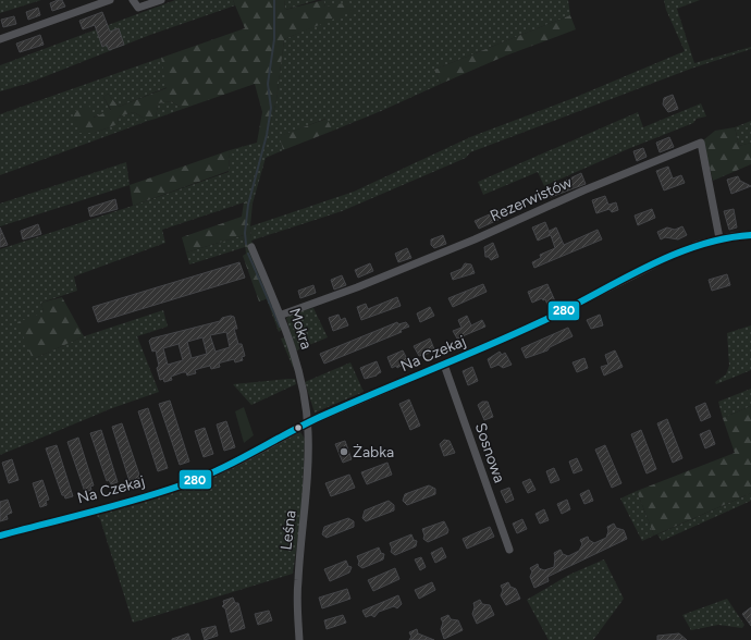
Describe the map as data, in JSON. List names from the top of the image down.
{
  "streets": {
    "street": [
      "Rezerwistów",
      "Mokra",
      "Na Czekaj",
      "Sosnowa",
      "Leśna"
    ]
  },
  "crossings": [
    ["Rezerwistów", "Mokra"],
    ["Rezerwistów", "Na Czekaj"],
    ["Mokra", "Na Czekaj"],
    ["Mokra", "Leśna"],
    ["Na Czekaj", "Sosnowa"],
    ["Na Czekaj", "Leśna"]
  ],
  "places": ["Żabka"],
  "lines": ["transit line 280"]
}
